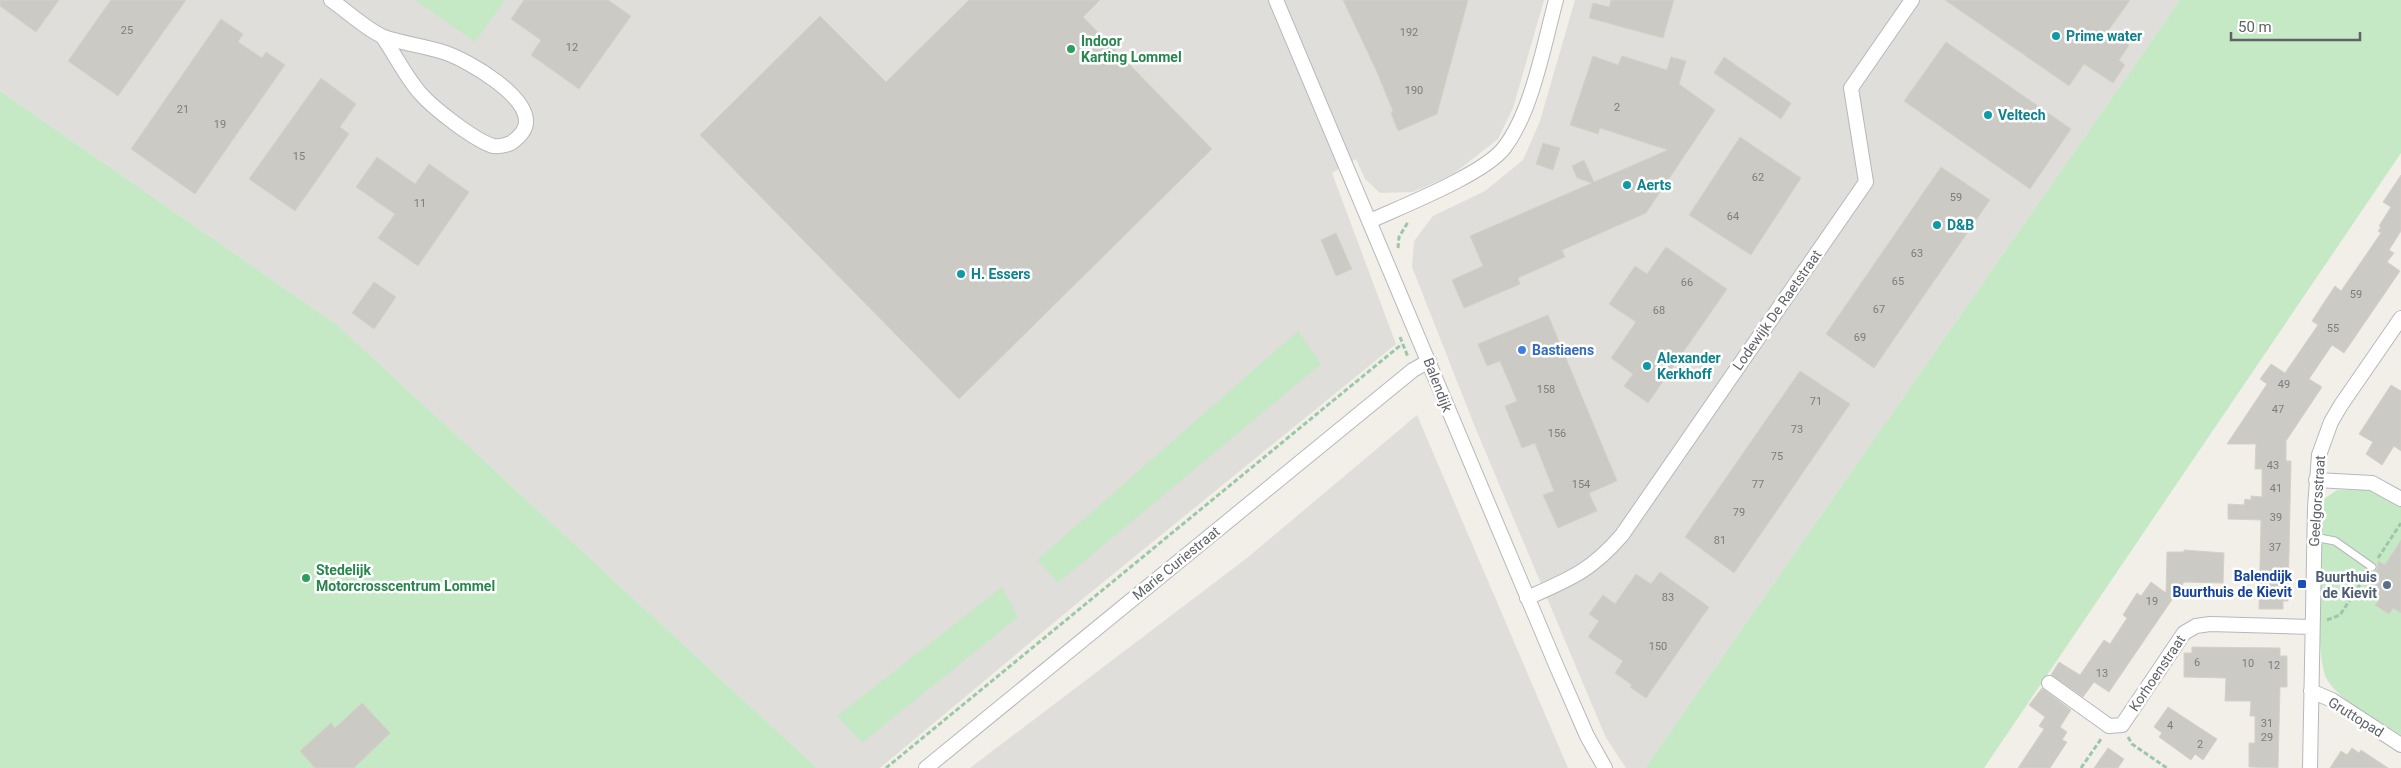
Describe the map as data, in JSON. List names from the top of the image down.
{
  "streets": {
    "street": [
      "Lodewijk De Raetstraat",
      "Balendijk",
      "Geelgorsstraat",
      "Marie Curiestraat",
      "Korhoenstraat",
      "Gruttopad"
    ]
  },
  "crossings": [
    ["Lodewijk De Raetstraat", "Balendijk"],
    ["Balendijk", "Marie Curiestraat"],
    ["Geelgorsstraat", "Korhoenstraat"],
    ["Geelgorsstraat", "Gruttopad"]
  ],
  "places": {
    "other": [
      "Prime water",
      "Indoor Karting Lommel",
      "Veltech",
      "Aerts",
      "D&B",
      "H. Essers",
      "Bastiaens",
      "Alexander Kerkhoff",
      "Stedelijk Motorcrosscentrum Lommel",
      "Buurthuis de Kievit"
    ],
    "transit": ["Balendijk Buurthuis de Kievit"]
  },
  "house_numbers": [
    "25",
    "192",
    "12",
    "190",
    "2",
    "21",
    "19",
    "15",
    "62",
    "59",
    "11",
    "64",
    "63",
    "65",
    "66",
    "59",
    "67",
    "68",
    "55",
    "69",
    "49",
    "158",
    "71",
    "47",
    "73",
    "156",
    "75",
    "43",
    "154",
    "77",
    "41",
    "79",
    "39",
    "81",
    "37",
    "83",
    "19",
    "150",
    "6",
    "10",
    "12",
    "13",
    "31",
    "4",
    "29",
    "2"
  ],
  "scale_bar": "50 m"
}
